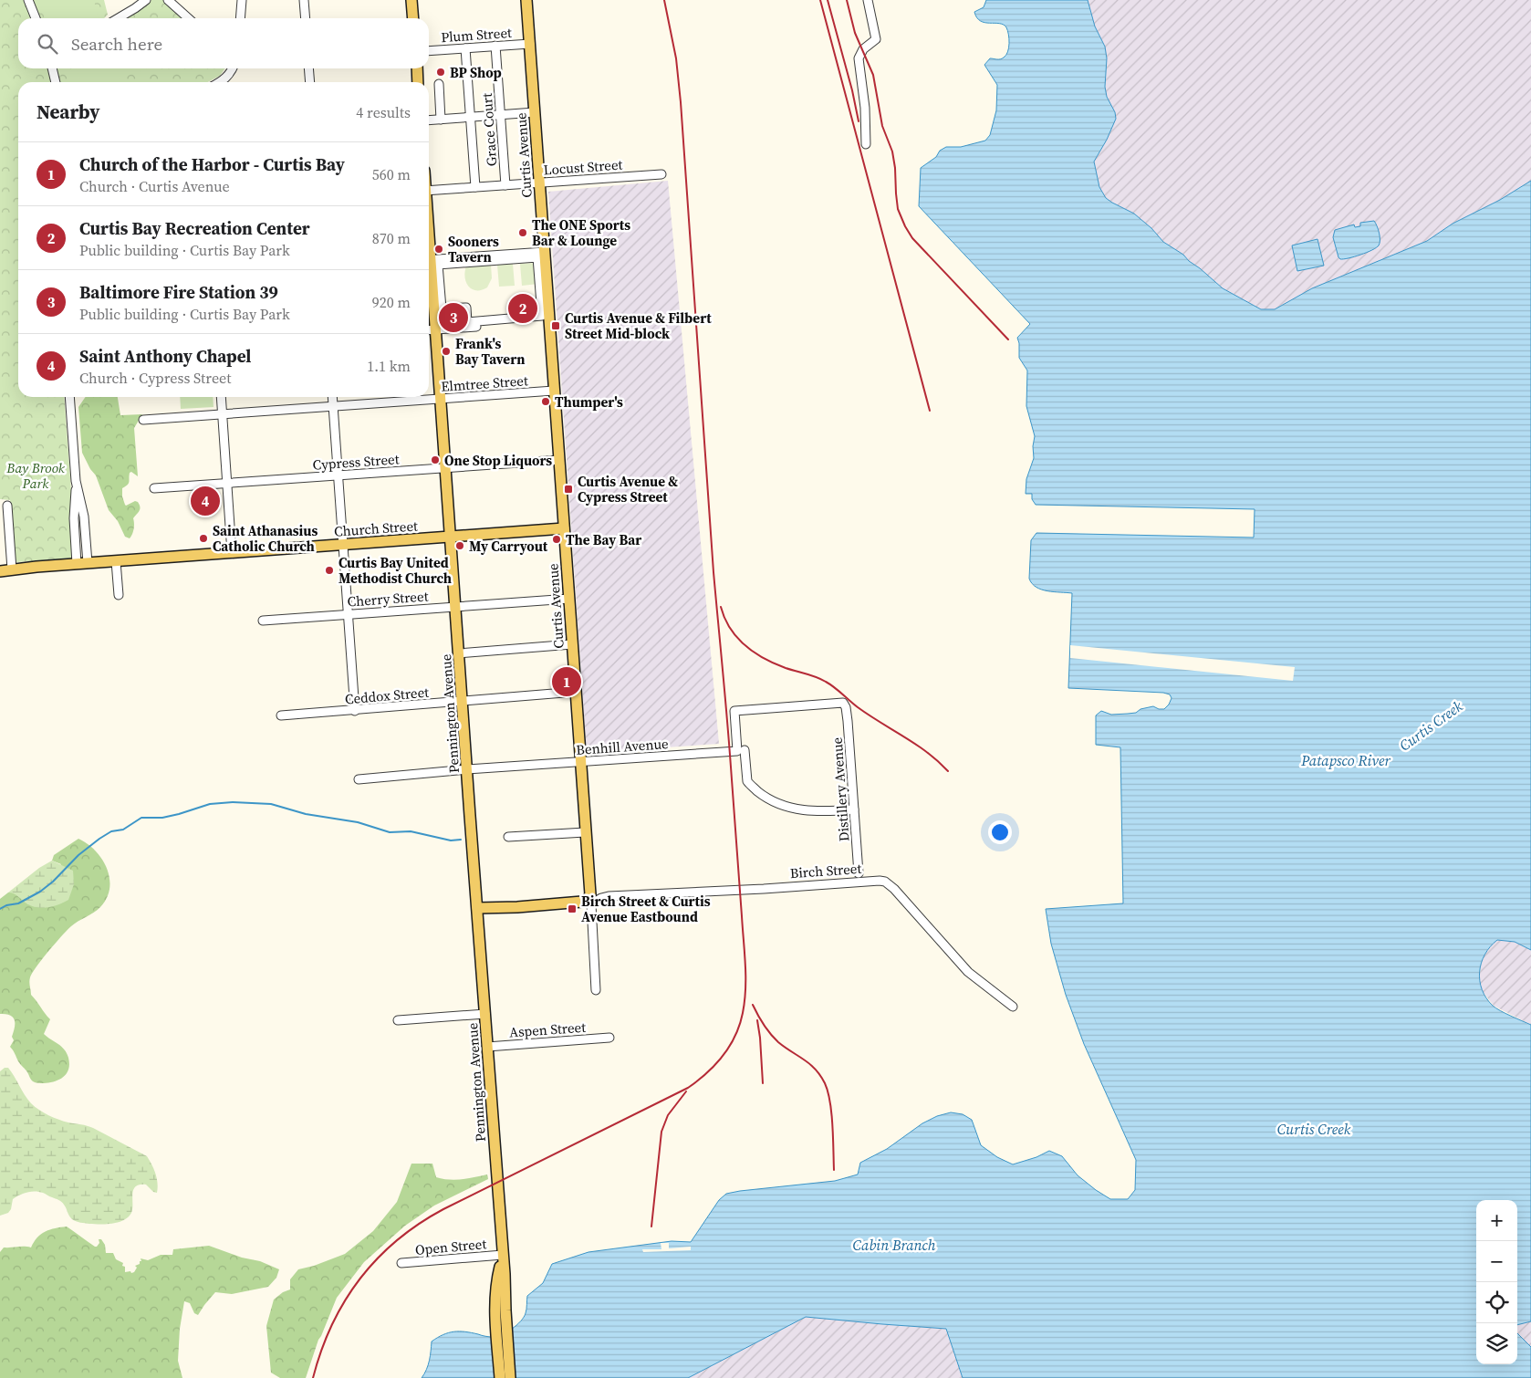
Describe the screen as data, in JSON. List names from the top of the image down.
{
  "streets": {
    "main road": [
      "Curtis Avenue",
      "Church Street",
      "Pennington Avenue",
      "Birch Street"
    ],
    "street": [
      "Plum Street",
      "Grace Court",
      "Locust Street",
      "Elmtree Street",
      "Cypress Street",
      "Cherry Street",
      "Ceddox Street",
      "Benhill Avenue",
      "Distillery Avenue",
      "Aspen Street",
      "Open Street"
    ]
  },
  "crossings": [
    ["Plum Street", "Grace Court"],
    ["Plum Street", "Curtis Avenue"],
    ["Grace Court", "Locust Street"],
    ["Curtis Avenue", "Locust Street"],
    ["Curtis Avenue", "Elmtree Street"],
    ["Curtis Avenue", "Cypress Street"],
    ["Curtis Avenue", "Church Street"],
    ["Curtis Avenue", "Cherry Street"],
    ["Curtis Avenue", "Ceddox Street"],
    ["Curtis Avenue", "Benhill Avenue"],
    ["Curtis Avenue", "Birch Street"],
    ["Elmtree Street", "Pennington Avenue"],
    ["Cypress Street", "Pennington Avenue"],
    ["Church Street", "Pennington Avenue"],
    ["Cherry Street", "Pennington Avenue"],
    ["Ceddox Street", "Pennington Avenue"],
    ["Pennington Avenue", "Benhill Avenue"],
    ["Pennington Avenue", "Birch Street"],
    ["Pennington Avenue", "Aspen Street"],
    ["Pennington Avenue", "Open Street"],
    ["Benhill Avenue", "Distillery Avenue"]
  ],
  "water": ["Curtis Creek", "Patapsco River", "Cabin Branch"],
  "parks": ["Bay Brook Park"],
  "places": {
    "other": [
      "BP Shop",
      "The ONE Sports Bar & Lounge",
      "Sooners Tavern",
      "Frank's Bay Tavern",
      "Thumper's",
      "One Stop Liquors",
      "Saint Athanasius Catholic Church",
      "The Bay Bar",
      "My Carryout",
      "Curtis Bay United Methodist Church"
    ],
    "transit": ["Curtis Avenue & Filbert Street Mid-block", "Curtis Avenue & Cypress Street", "Birch Street & Curtis Avenue Eastbound"]
  },
  "page": {
    "search": "Search here",
    "heading": ["Nearby", "4 results"],
    "list": [
      {
        "mark": "1",
        "name": "Church of the Harbor - Curtis Bay",
        "note": "Church · Curtis Avenue",
        "value": "560 m"
      },
      {
        "mark": "2",
        "name": "Curtis Bay Recreation Center",
        "note": "Public building · Curtis Bay Park",
        "value": "870 m"
      },
      {
        "mark": "3",
        "name": "Baltimore Fire Station 39",
        "note": "Public building · Curtis Bay Park",
        "value": "920 m"
      },
      {
        "mark": "4",
        "name": "Saint Anthony Chapel",
        "note": "Church · Cypress Street",
        "value": "1.1 km"
      }
    ],
    "pins": [
      "2",
      "3",
      "4",
      "1"
    ],
    "map_buttons": ["+", "−"]
  }
}
